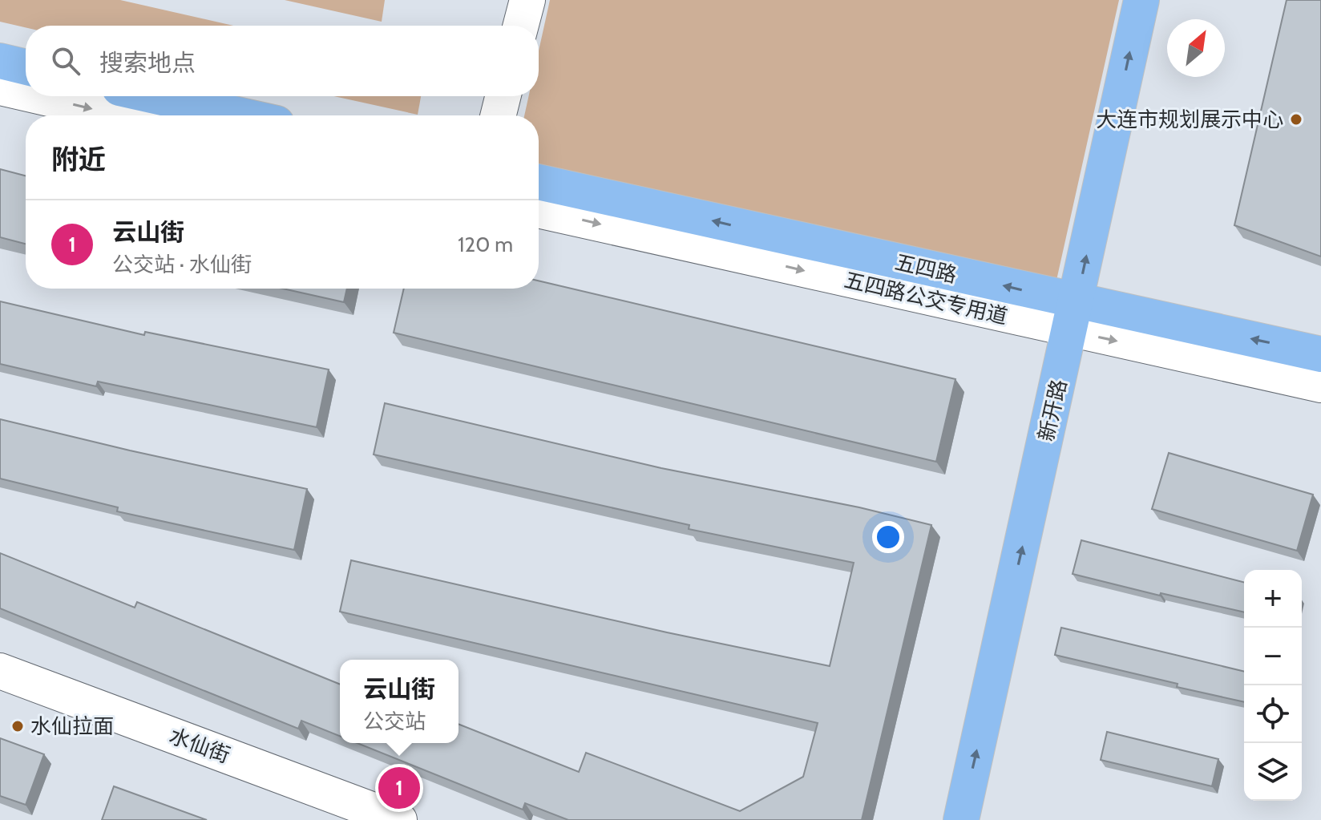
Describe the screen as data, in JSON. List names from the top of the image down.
{
  "streets": {
    "main road": ["五四路", "新开路"],
    "street": ["五四路公交专用道", "水仙街"]
  },
  "crossings": [
    ["五四路", "五四路公交专用道"],
    ["五四路", "新开路"],
    ["五四路公交专用道", "新开路"]
  ],
  "one_way": ["五四路", "五四路公交专用道", "新开路"],
  "places": ["大连市规划展示中心", "水仙拉面"],
  "north": "top right",
  "page": {
    "search": "搜索地点",
    "heading": "附近",
    "list": [
      {
        "mark": "1",
        "name": "云山街",
        "note": "公交站 · 水仙街",
        "value": "120 m"
      }
    ],
    "map_buttons": ["+", "−"],
    "popup": ["云山街", "公交站"],
    "pins": "1"
  }
}
